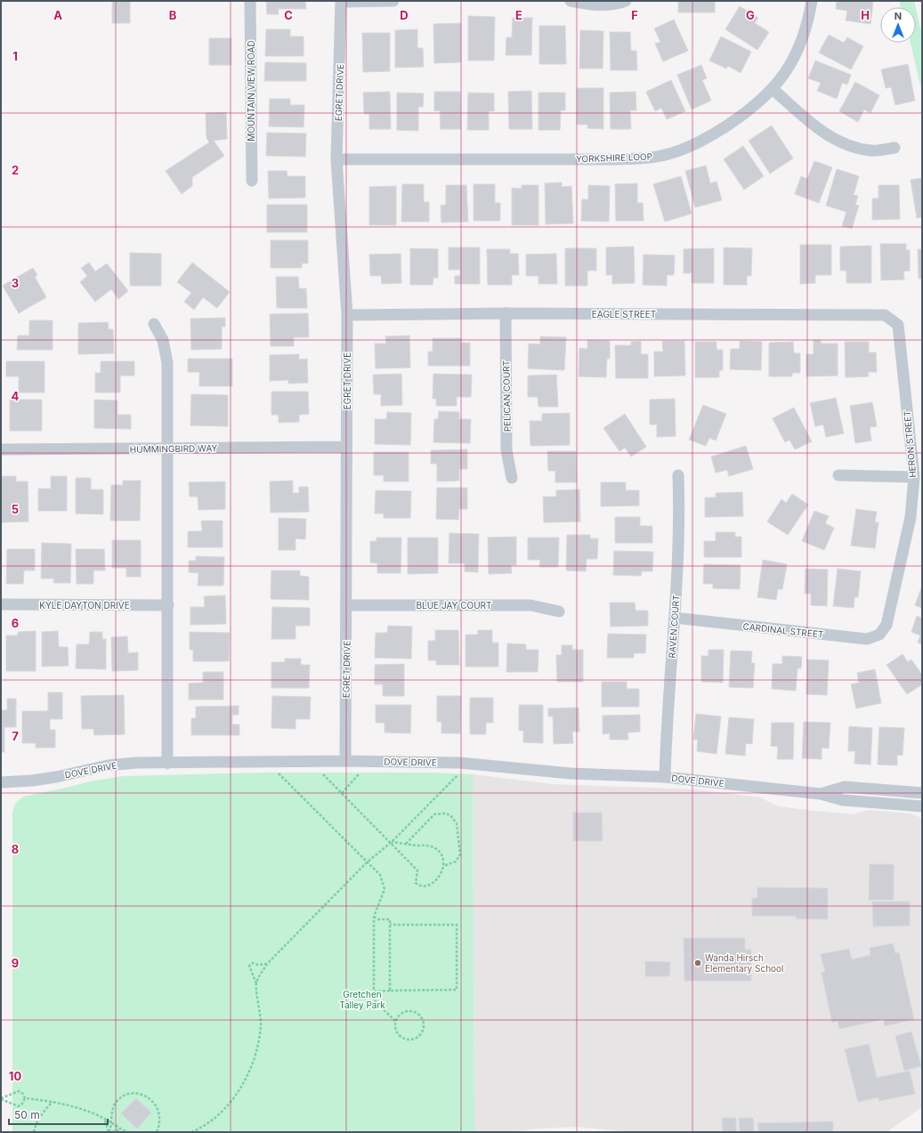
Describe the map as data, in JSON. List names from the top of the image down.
{
  "streets": {
    "street": [
      "MOUNTAIN VIEW ROAD",
      "EGRET DRIVE",
      "YORKSHIRE LOOP",
      "EAGLE STREET",
      "PELICAN COURT",
      "HERON STREET",
      "HUMMINGBIRD WAY",
      "KYLE DAYTON DRIVE",
      "BLUE JAY COURT",
      "RAVEN COURT",
      "CARDINAL STREET",
      "DOVE DRIVE"
    ]
  },
  "crossings": [
    ["EGRET DRIVE", "YORKSHIRE LOOP"],
    ["EGRET DRIVE", "EAGLE STREET"],
    ["EGRET DRIVE", "HUMMINGBIRD WAY"],
    ["EGRET DRIVE", "BLUE JAY COURT"],
    ["EGRET DRIVE", "DOVE DRIVE"],
    ["EAGLE STREET", "PELICAN COURT"],
    ["EAGLE STREET", "HERON STREET"],
    ["HERON STREET", "CARDINAL STREET"],
    ["RAVEN COURT", "CARDINAL STREET"],
    ["RAVEN COURT", "DOVE DRIVE"]
  ],
  "parks": ["Gretchen Talley Park"],
  "places": ["Wanda Hirsch Elementary School"],
  "scale_bar": "50 m",
  "north": "top",
  "grid": {
    "columns": [
      "A",
      "B",
      "C",
      "D",
      "E",
      "F",
      "G",
      "H"
    ],
    "rows": [
      "1",
      "2",
      "3",
      "4",
      "5",
      "6",
      "7",
      "8",
      "9",
      "10"
    ]
  }
}
